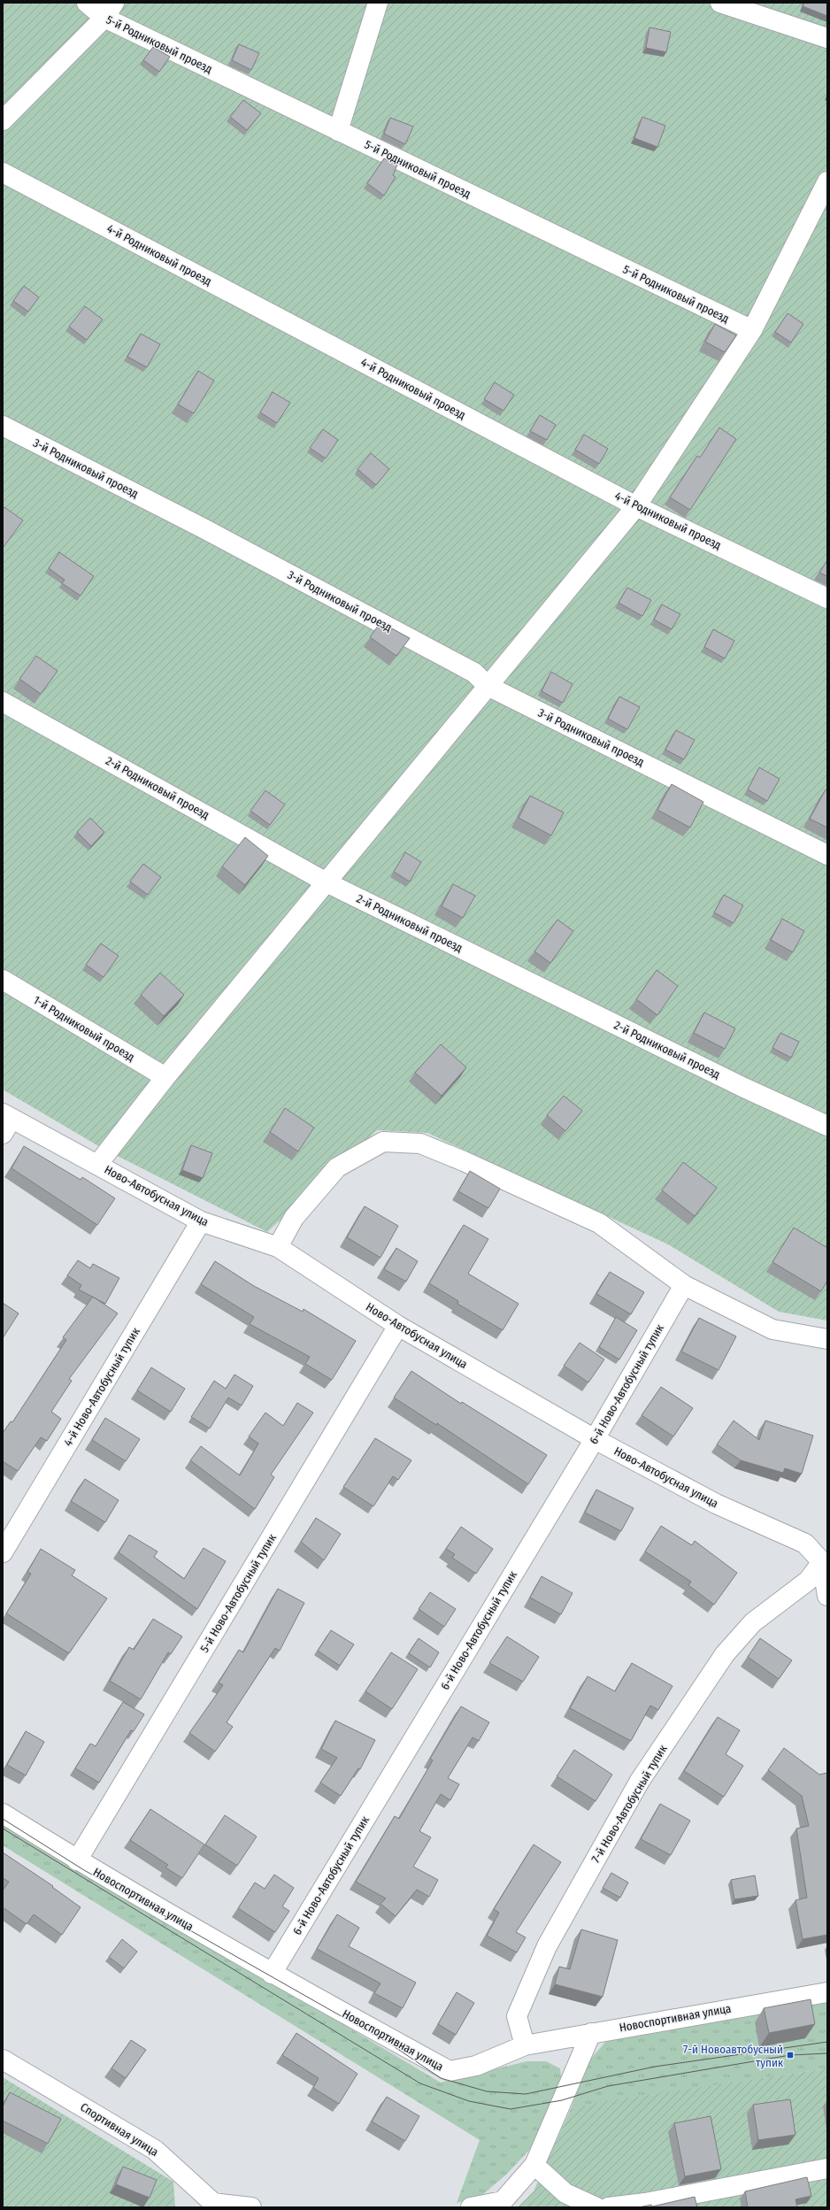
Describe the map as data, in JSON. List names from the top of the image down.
{
  "streets": {
    "street": [
      "5-й Родниковый проезд",
      "4-й Родниковый проезд",
      "3-й Родниковый проезд",
      "2-й Родниковый проезд",
      "1-й Родниковый проезд",
      "Ново-Автобусная улица",
      "6-й Ново-Автобусный тупик",
      "4-й Ново-Автобусный тупик",
      "5-й Ново-Автобусный тупик",
      "7-й Ново-Автобусный тупик",
      "Новоспортивная улица",
      "Спортивная улица"
    ]
  },
  "crossings": [
    ["Ново-Автобусная улица", "6-й Ново-Автобусный тупик"],
    ["Ново-Автобусная улица", "4-й Ново-Автобусный тупик"],
    ["Ново-Автобусная улица", "5-й Ново-Автобусный тупик"],
    ["Ново-Автобусная улица", "7-й Ново-Автобусный тупик"],
    ["6-й Ново-Автобусный тупик", "Новоспортивная улица"],
    ["5-й Ново-Автобусный тупик", "Новоспортивная улица"],
    ["7-й Ново-Автобусный тупик", "Новоспортивная улица"]
  ],
  "places": {
    "transit": ["7-й Новоавтобусный тупик"]
  }
}
